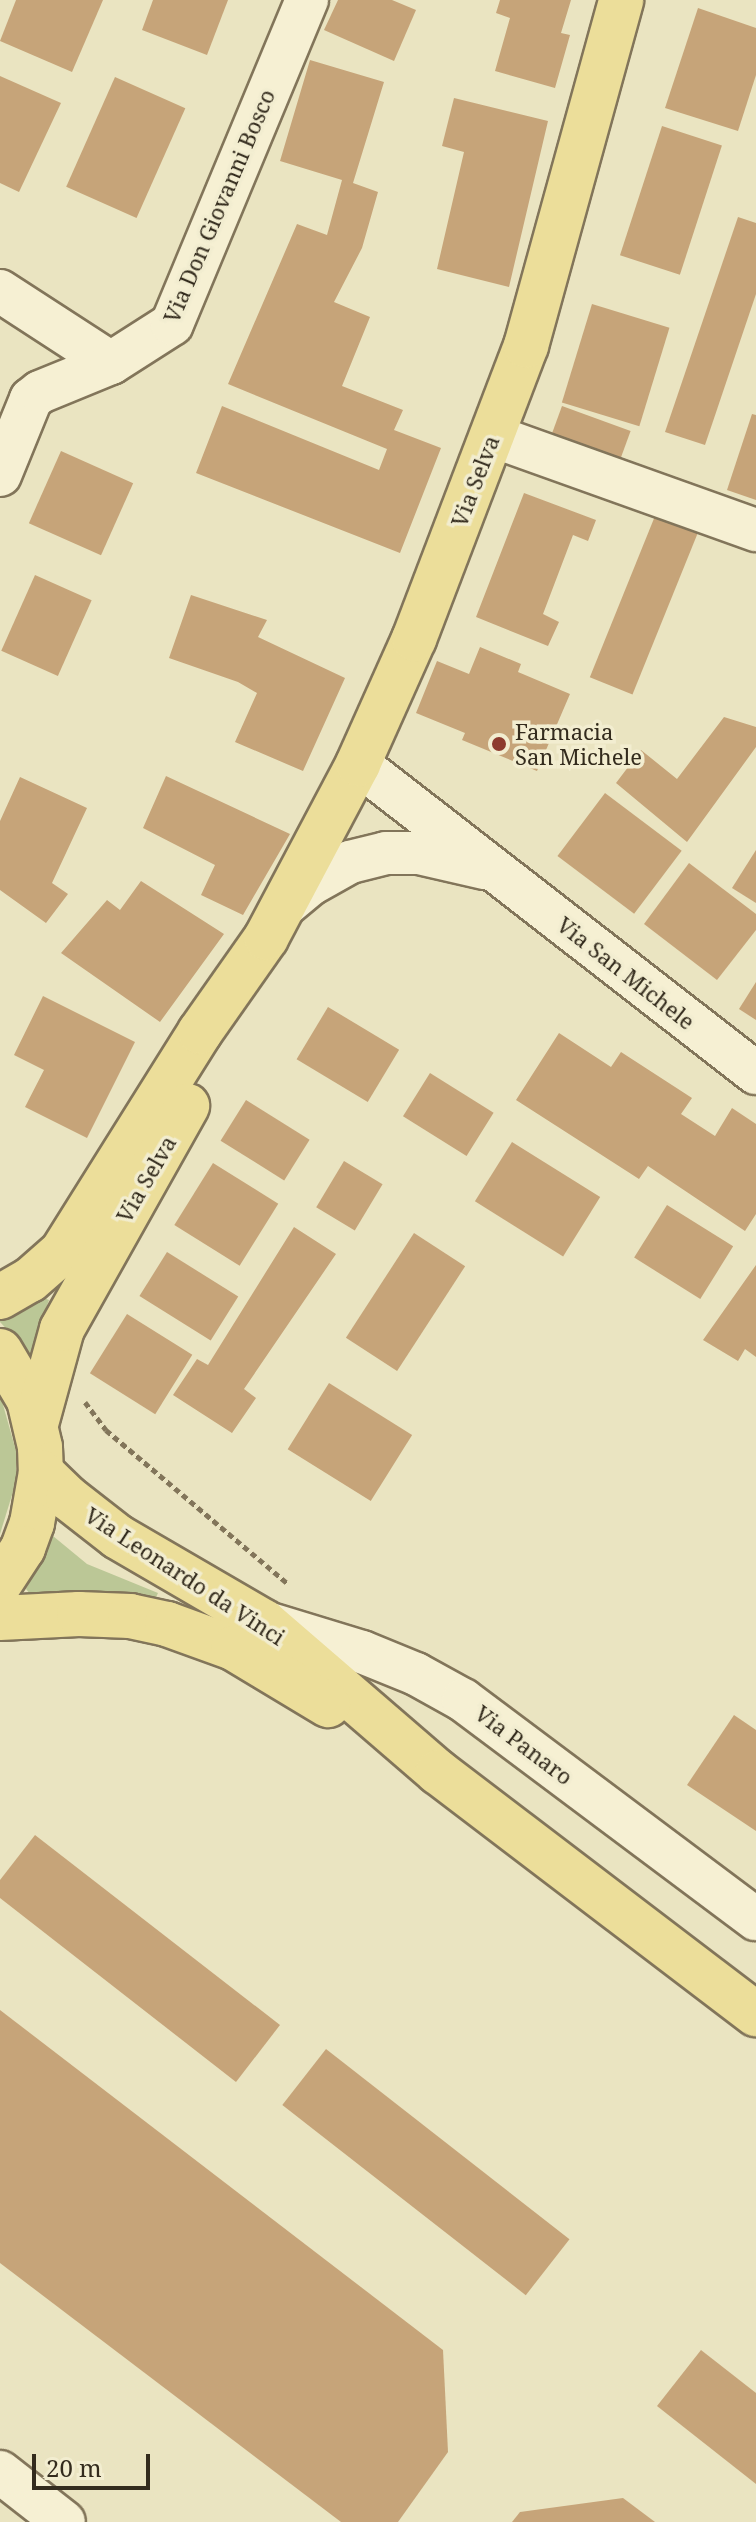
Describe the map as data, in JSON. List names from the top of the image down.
{
  "streets": {
    "main road": ["Via Selva", "Via Leonardo da Vinci"],
    "street": ["Via Don Giovanni Bosco", "Via San Michele", "Via Panaro"]
  },
  "crossings": [
    ["Via Selva", "Via San Michele"],
    ["Via Leonardo da Vinci", "Via Panaro"]
  ],
  "places": ["Farmacia San Michele"],
  "scale_bar": "20 m"
}
